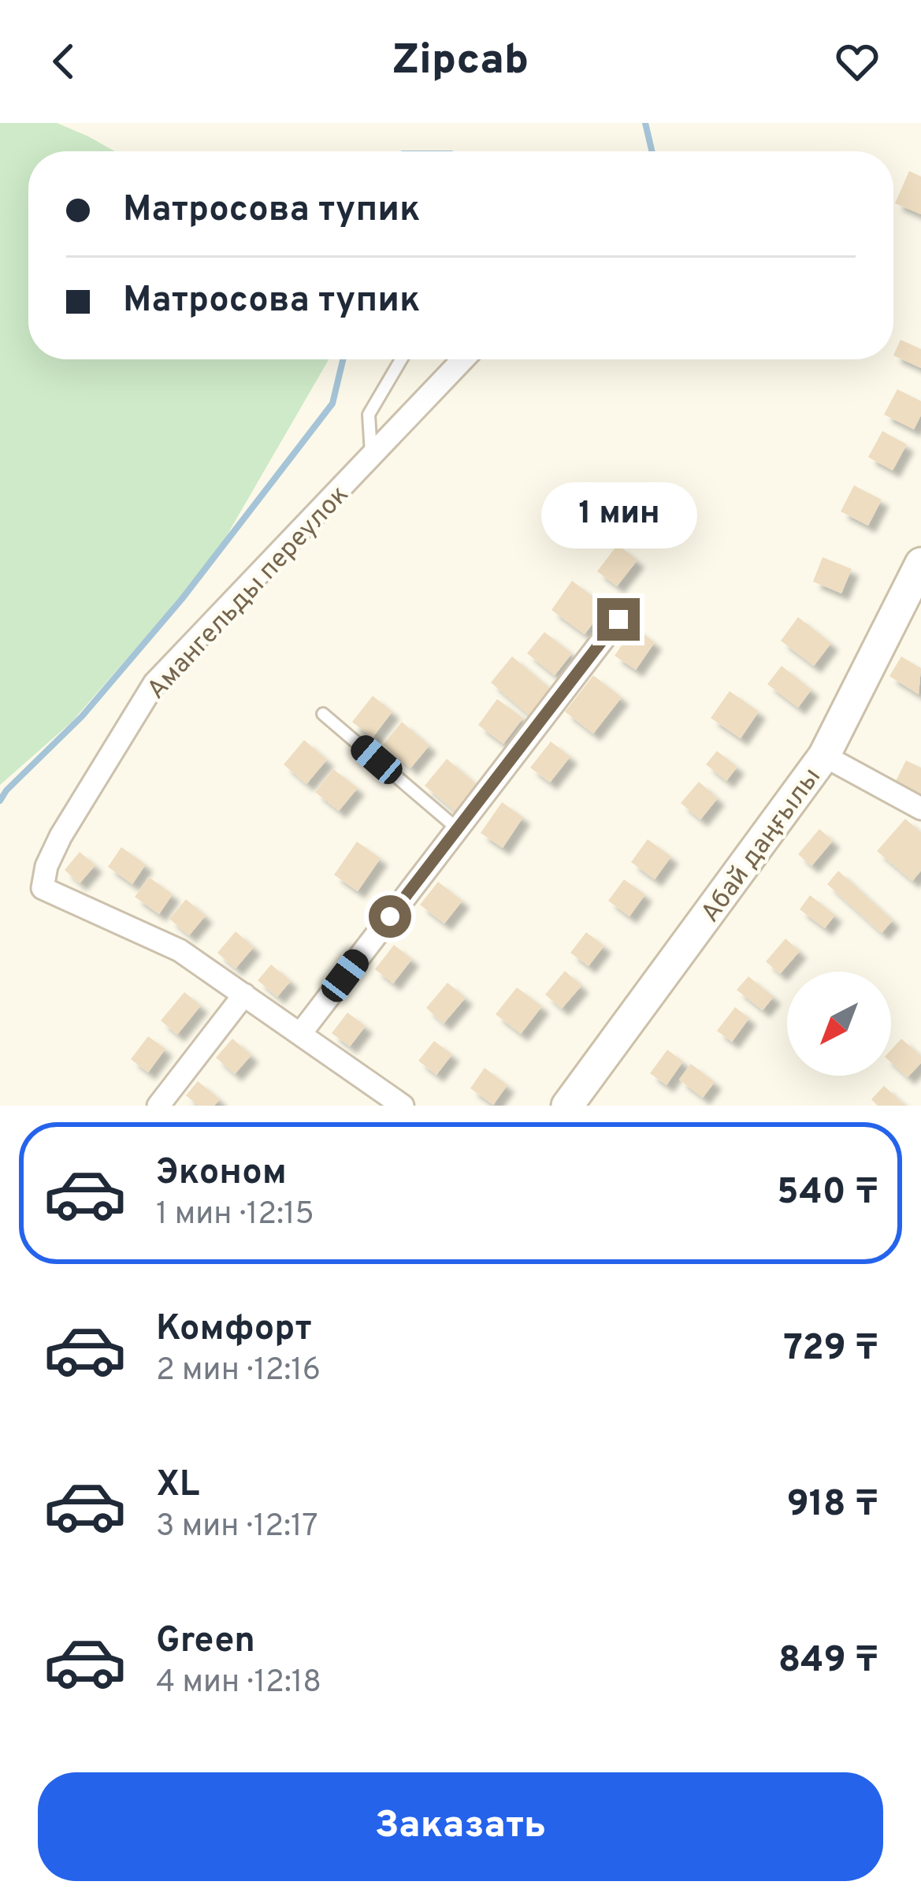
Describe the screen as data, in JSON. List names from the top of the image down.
{
  "streets": {
    "street": ["Амангельды переулок", "Абай даңғылы"]
  },
  "north": "bottom left",
  "page": {
    "header": "Zipcab",
    "banner": ["Матросова тупик", "Матросова тупик"],
    "bubble": "1 мин",
    "list": [
      {
        "name": "Эконом",
        "note": "1 мин · 12:15",
        "value": "540 ₸"
      },
      {
        "name": "Комфорт",
        "note": "2 мин · 12:16",
        "value": "729 ₸"
      },
      {
        "name": "XL",
        "note": "3 мин · 12:17",
        "value": "918 ₸"
      },
      {
        "name": "Green",
        "note": "4 мин · 12:18",
        "value": "849 ₸"
      }
    ],
    "buttons": "Заказать"
  }
}
